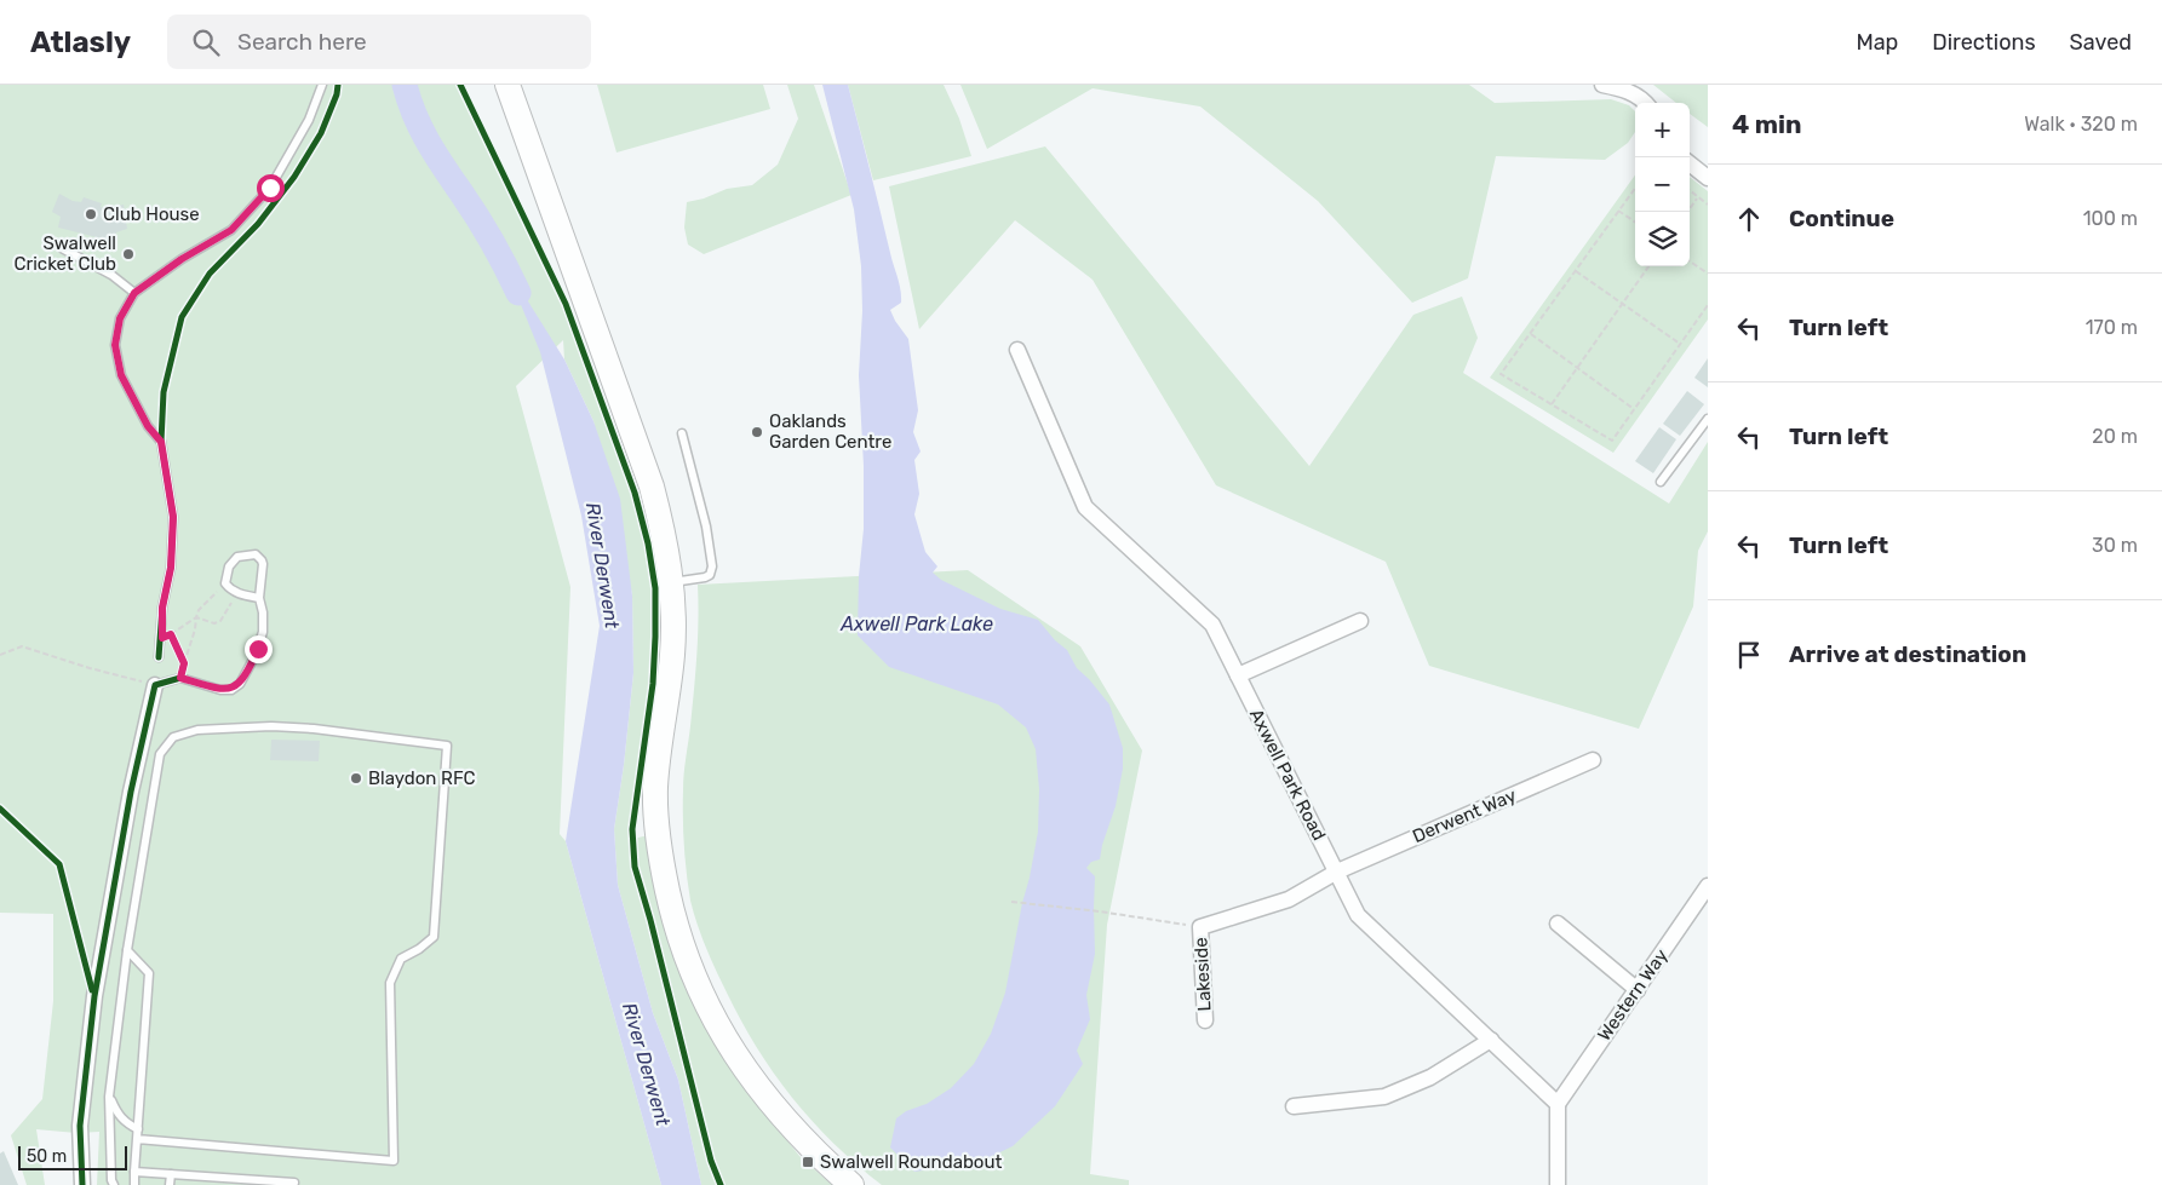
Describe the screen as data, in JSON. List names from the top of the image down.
{
  "streets": {
    "street": [
      "Axwell Park Road",
      "Derwent Way",
      "Lakeside",
      "Western Way"
    ]
  },
  "crossings": [
    ["Axwell Park Road", "Derwent Way"],
    ["Axwell Park Road", "Western Way"],
    ["Derwent Way", "Lakeside"]
  ],
  "water": ["River Derwent", "Axwell Park Lake"],
  "places": {
    "other": [
      "Club House",
      "Swalwell Cricket Club",
      "Oaklands Garden Centre",
      "Blaydon RFC"
    ],
    "transit": ["Swalwell Roundabout"]
  },
  "scale_bar": "50 m",
  "page": {
    "header": "Atlasly",
    "search": "Search here",
    "nav": ["Map", "Directions", "Saved"],
    "heading": ["4 min", "Walk · 320 m"],
    "map_buttons": ["+", "−"],
    "list": [
      ["Continue", "100 m"],
      ["Turn left", "170 m"],
      ["Turn left", "20 m"],
      ["Turn left", "30 m"],
      "Arrive at destination"
    ],
    "scale": "50 m"
  }
}
